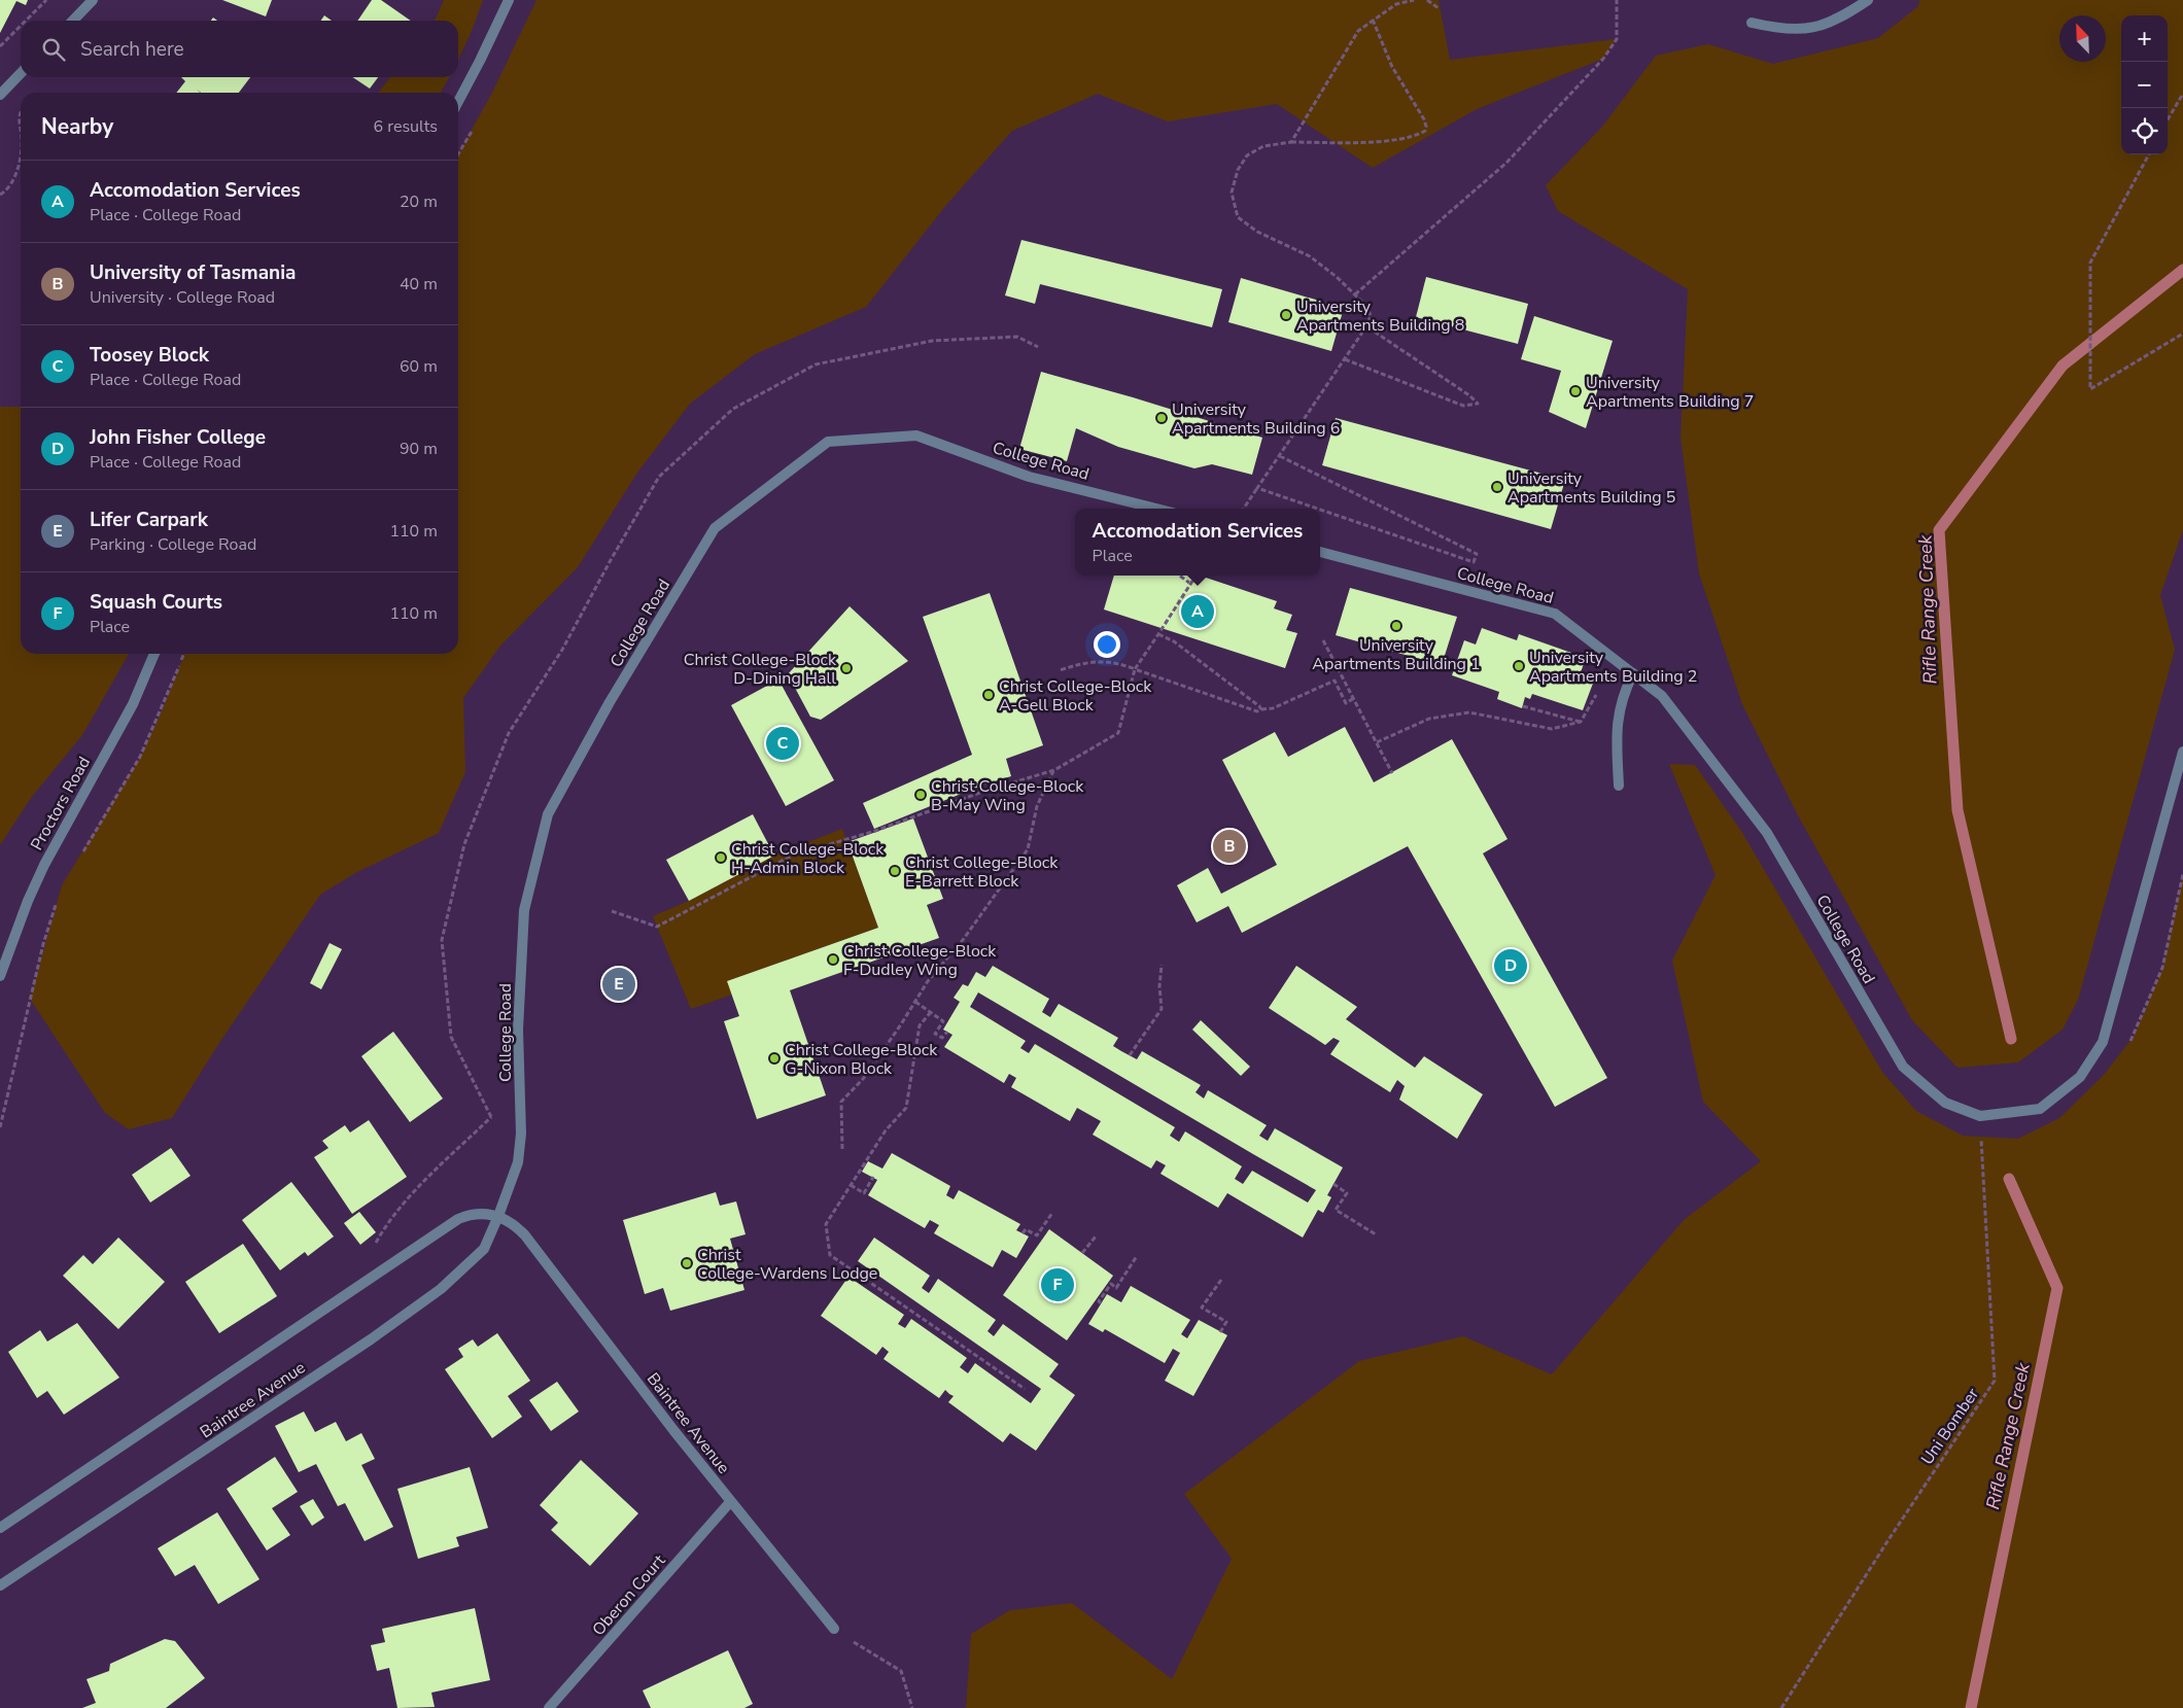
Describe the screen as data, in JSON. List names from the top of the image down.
{
  "streets": {
    "street": [
      "College Road",
      "Proctors Road",
      "Baintree Avenue",
      "Oberon Court"
    ],
    "path": ["Uni Bomber"]
  },
  "crossings": [
    ["College Road", "Baintree Avenue"],
    ["College Road", "Uni Bomber"],
    ["Baintree Avenue", "Oberon Court"]
  ],
  "water": ["Rifle Range Creek"],
  "places": [
    "University Apartments Building 8",
    "University Apartments Building 7",
    "University Apartments Building 6",
    "University Apartments Building 5",
    "University Apartments Building 1",
    "University Apartments Building 2",
    "Christ College-Block D-Dining Hall",
    "Christ College-Block A-Gell Block",
    "Christ College-Block B-May Wing",
    "Christ College-Block H-Admin Block",
    "Christ College-Block E-Barrett Block",
    "Christ College-Block F-Dudley Wing",
    "Christ College-Block G-Nixon Block",
    "Christ College-Wardens Lodge"
  ],
  "north": "top left",
  "page": {
    "map_buttons": ["+", "−"],
    "search": "Search here",
    "heading": ["Nearby", "6 results"],
    "list": [
      {
        "mark": "A",
        "name": "Accomodation Services",
        "note": "Place · College Road",
        "value": "20 m"
      },
      {
        "mark": "B",
        "name": "University of Tasmania",
        "note": "University · College Road",
        "value": "40 m"
      },
      {
        "mark": "C",
        "name": "Toosey Block",
        "note": "Place · College Road",
        "value": "60 m"
      },
      {
        "mark": "D",
        "name": "John Fisher College",
        "note": "Place · College Road",
        "value": "90 m"
      },
      {
        "mark": "E",
        "name": "Lifer Carpark",
        "note": "Parking · College Road",
        "value": "110 m"
      },
      {
        "mark": "F",
        "name": "Squash Courts",
        "note": "Place",
        "value": "110 m"
      }
    ],
    "popup": ["Accomodation Services", "Place"],
    "pins": [
      "A",
      "C",
      "B",
      "D",
      "E",
      "F"
    ]
  }
}
